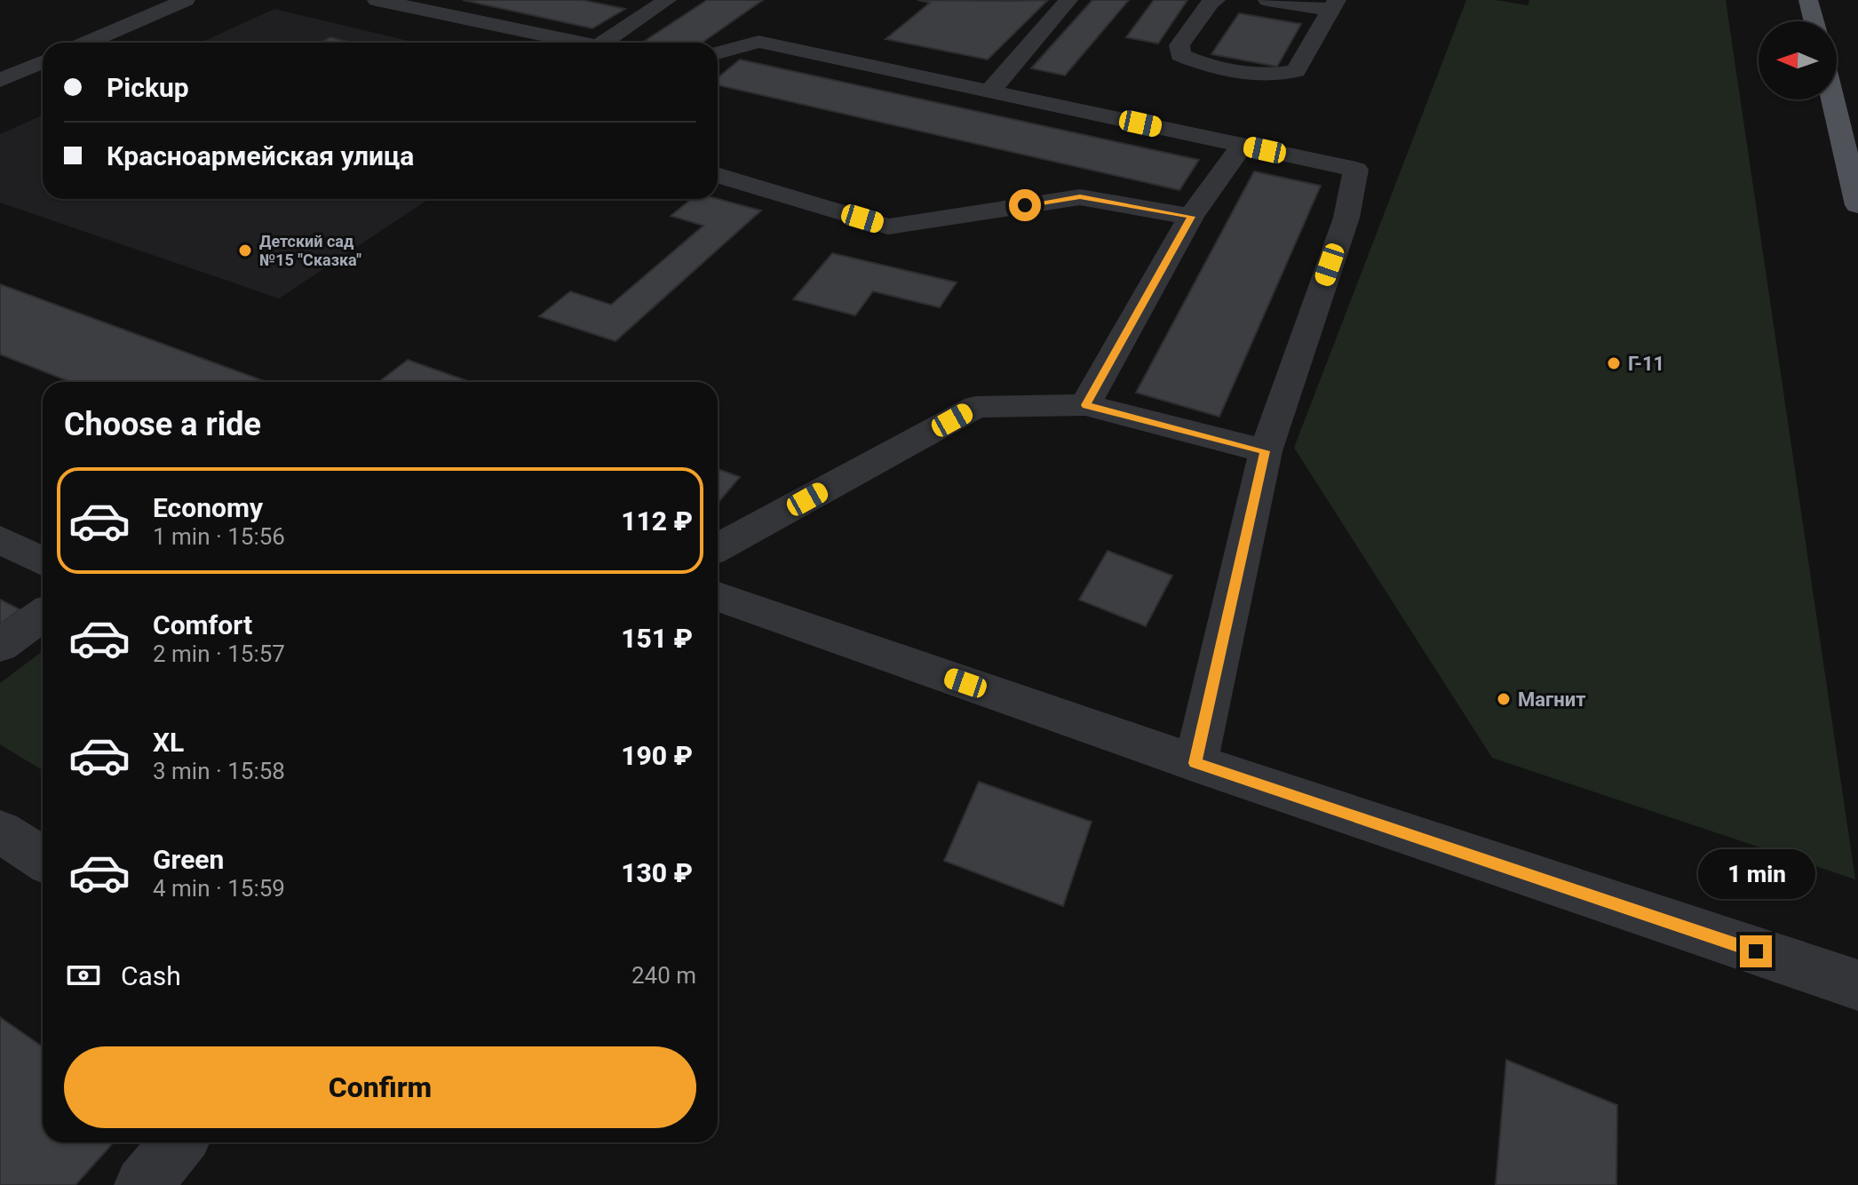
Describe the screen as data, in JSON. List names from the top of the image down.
{
  "places": ["Детский сад №15 \"Сказка\"", "Г-11", "Магнит"],
  "north": "left",
  "page": {
    "banner": ["Pickup", "Красноармейская улица"],
    "heading": "Choose a ride",
    "list": [
      {
        "name": "Economy",
        "note": "1 min · 15:56",
        "value": "112 ₽"
      },
      {
        "name": "Comfort",
        "note": "2 min · 15:57",
        "value": "151 ₽"
      },
      {
        "name": "XL",
        "note": "3 min · 15:58",
        "value": "190 ₽"
      },
      {
        "name": "Green",
        "note": "4 min · 15:59",
        "value": "130 ₽"
      }
    ],
    "bubble": "1 min",
    "pay": ["Cash", "240 m"],
    "buttons": "Confirm"
  }
}
